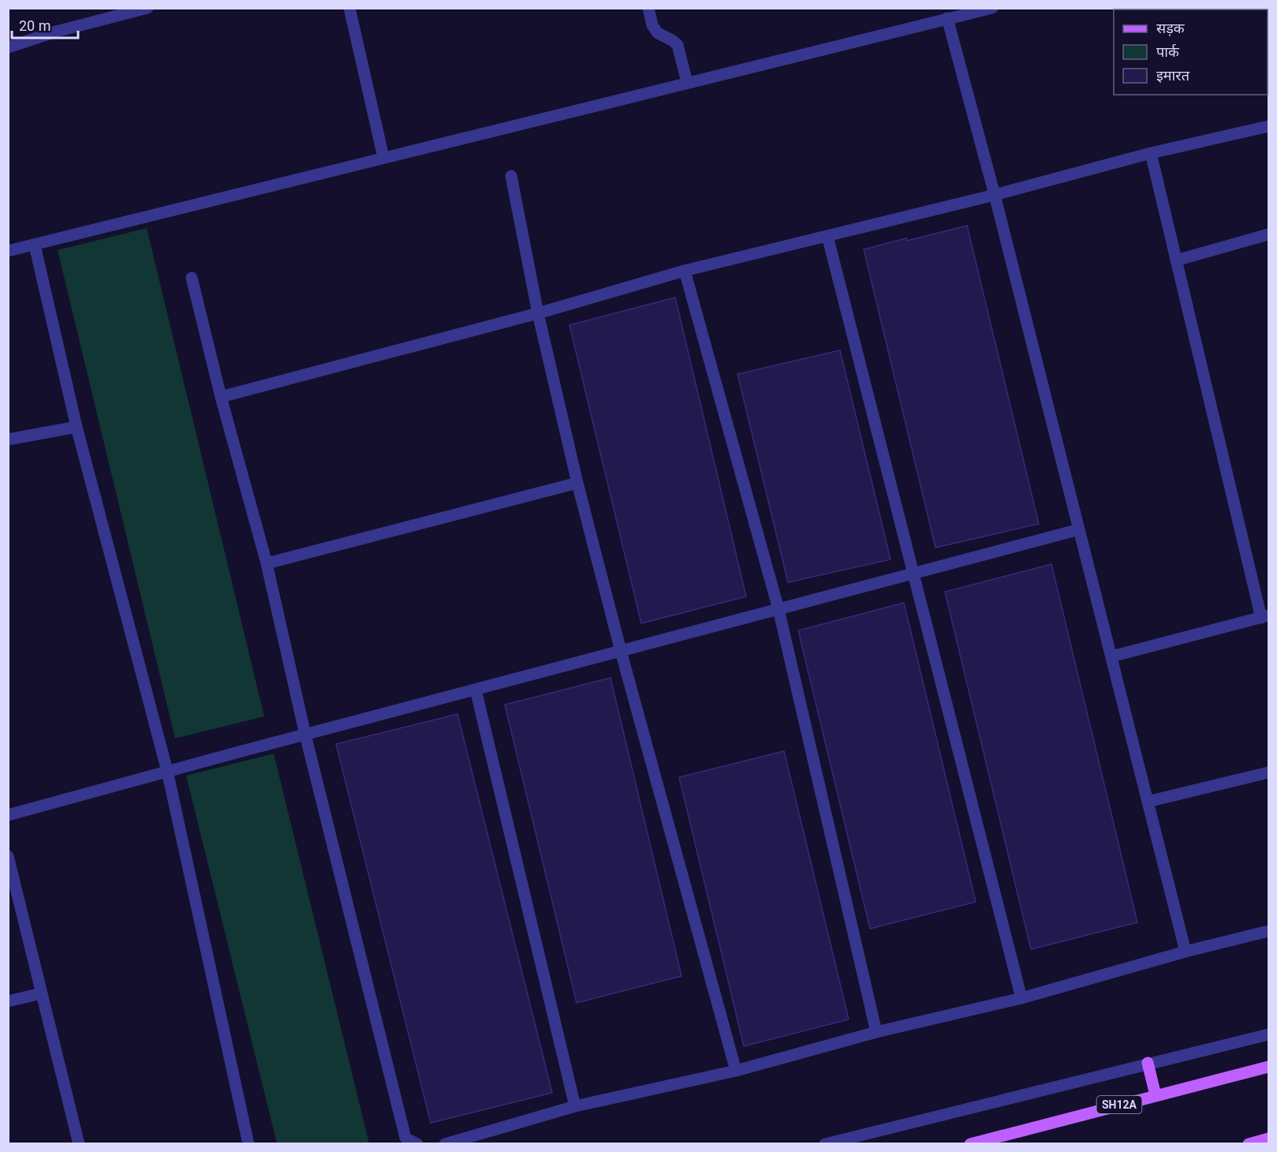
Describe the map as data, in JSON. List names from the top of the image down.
{
  "streets": {
    "main road": ["SH12A"]
  },
  "legend": ["सड़क", "पार्क", "इमारत"],
  "scale_bar": "20 m"
}
